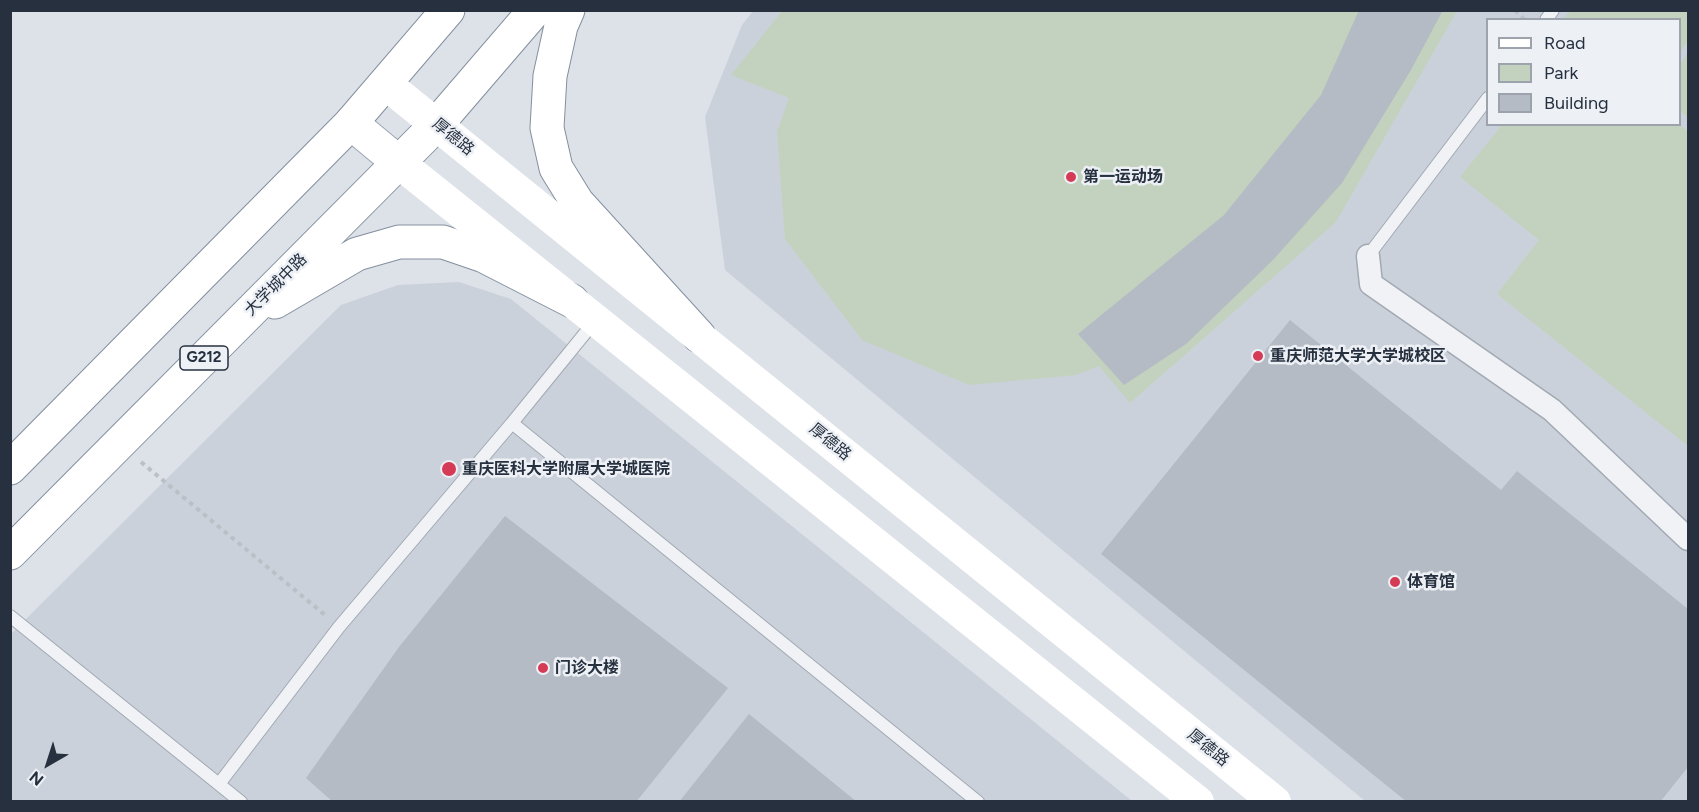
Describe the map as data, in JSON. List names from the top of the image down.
{
  "streets": {
    "main road": ["厚德路", "大学城中路", "G212"]
  },
  "crossings": [
    ["厚德路", "大学城中路"]
  ],
  "places": [
    "第一运动场",
    "重庆师范大学大学城校区",
    "重庆医科大学附属大学城医院",
    "体育馆",
    "门诊大楼"
  ],
  "legend": ["Road", "Park", "Building"],
  "north": "bottom left"
}
